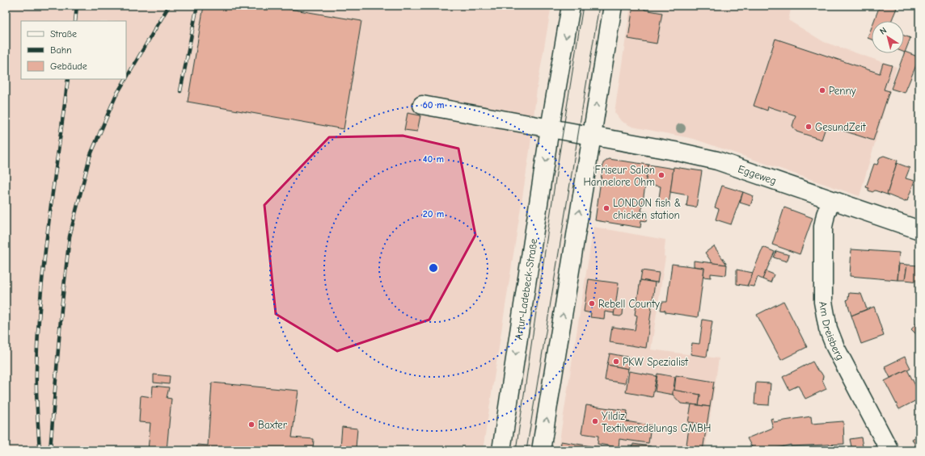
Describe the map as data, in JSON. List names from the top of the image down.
{
  "streets": {
    "street": ["Eggeweg", "Artur-Ladebeck-Straße", "Am Dreisberg"]
  },
  "crossings": [
    ["Eggeweg", "Am Dreisberg"]
  ],
  "places": [
    "Penny",
    "GesundZeit",
    "Friseur Salon Hannelore Ohm",
    "LONDON fish & chicken station",
    "Rebell County",
    "PKW Spezialist",
    "Yildiz Textilveredelungs GMBH",
    "Baxter"
  ],
  "legend": ["Straße", "Bahn", "Gebäude"],
  "north": "top left",
  "rings": ["60 m", "40 m", "20 m"]
}
